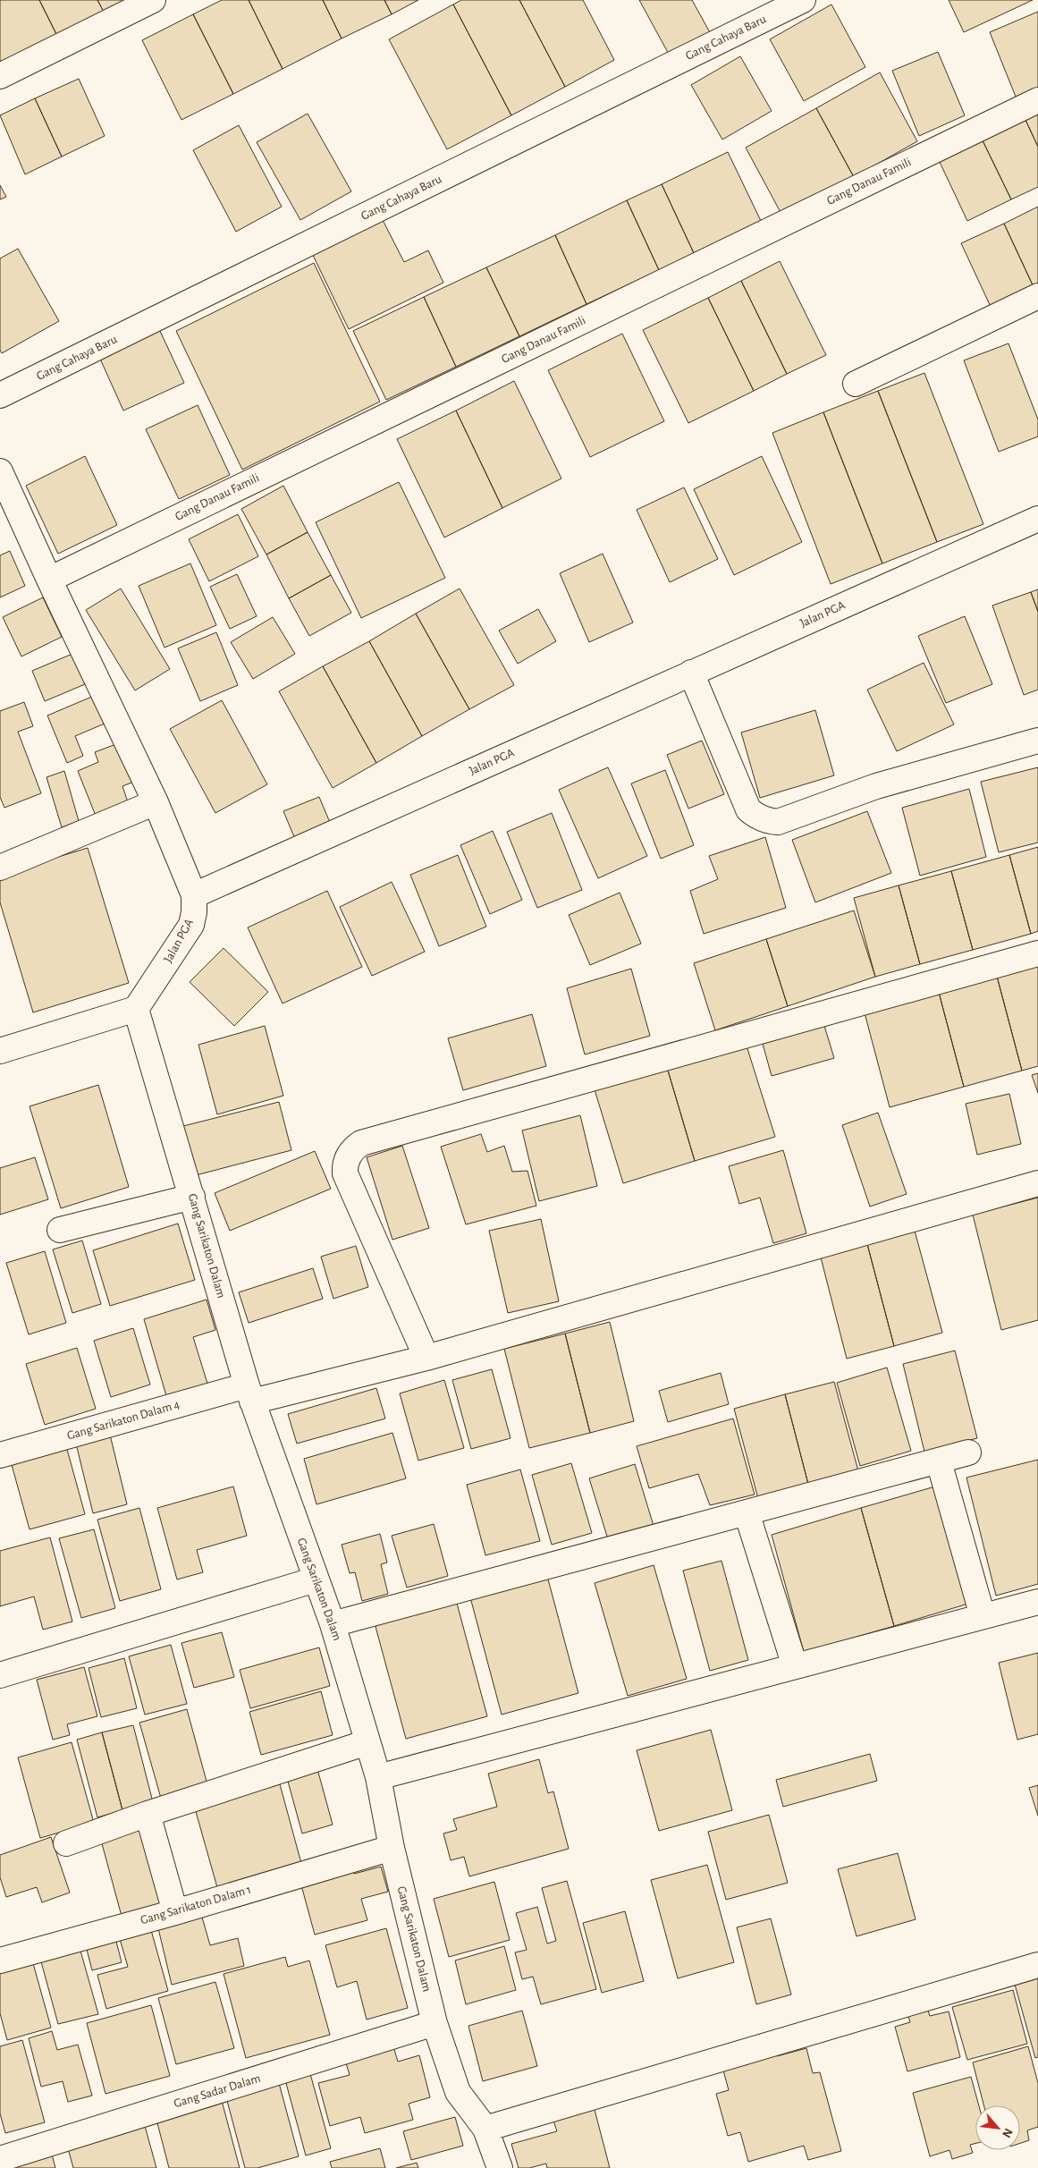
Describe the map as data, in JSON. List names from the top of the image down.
{
  "streets": {
    "street": [
      "Gang Cahaya Baru",
      "Gang Danau Famili",
      "Jalan PGA",
      "Gang Sarikaton Dalam",
      "Gang Sarikaton Dalam 4",
      "Gang Sarikaton Dalam 1",
      "Gang Sadar Dalam"
    ]
  },
  "crossings": [
    ["Jalan PGA", "Gang Sarikaton Dalam"],
    ["Gang Sarikaton Dalam", "Gang Sarikaton Dalam 4"],
    ["Gang Sarikaton Dalam", "Gang Sarikaton Dalam 1"],
    ["Gang Sarikaton Dalam", "Gang Sadar Dalam"]
  ],
  "north": "bottom right"
}
